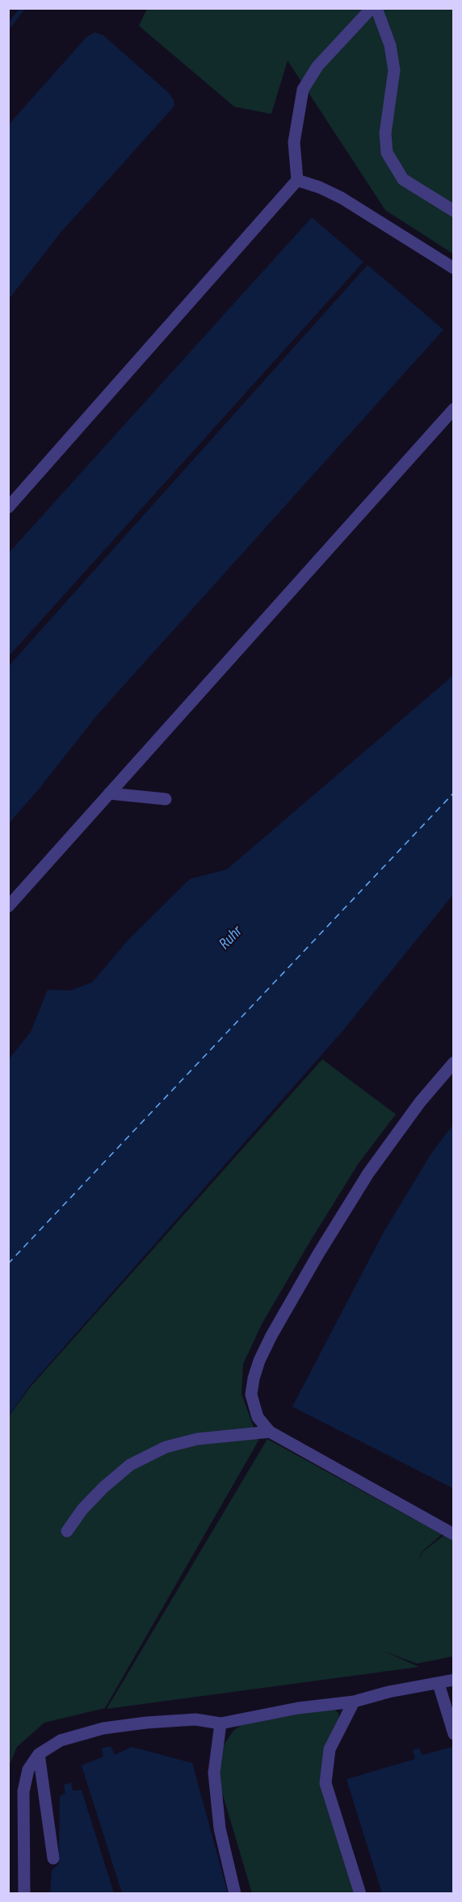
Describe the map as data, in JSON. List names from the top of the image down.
{
  "water": ["Ruhr"]
}
